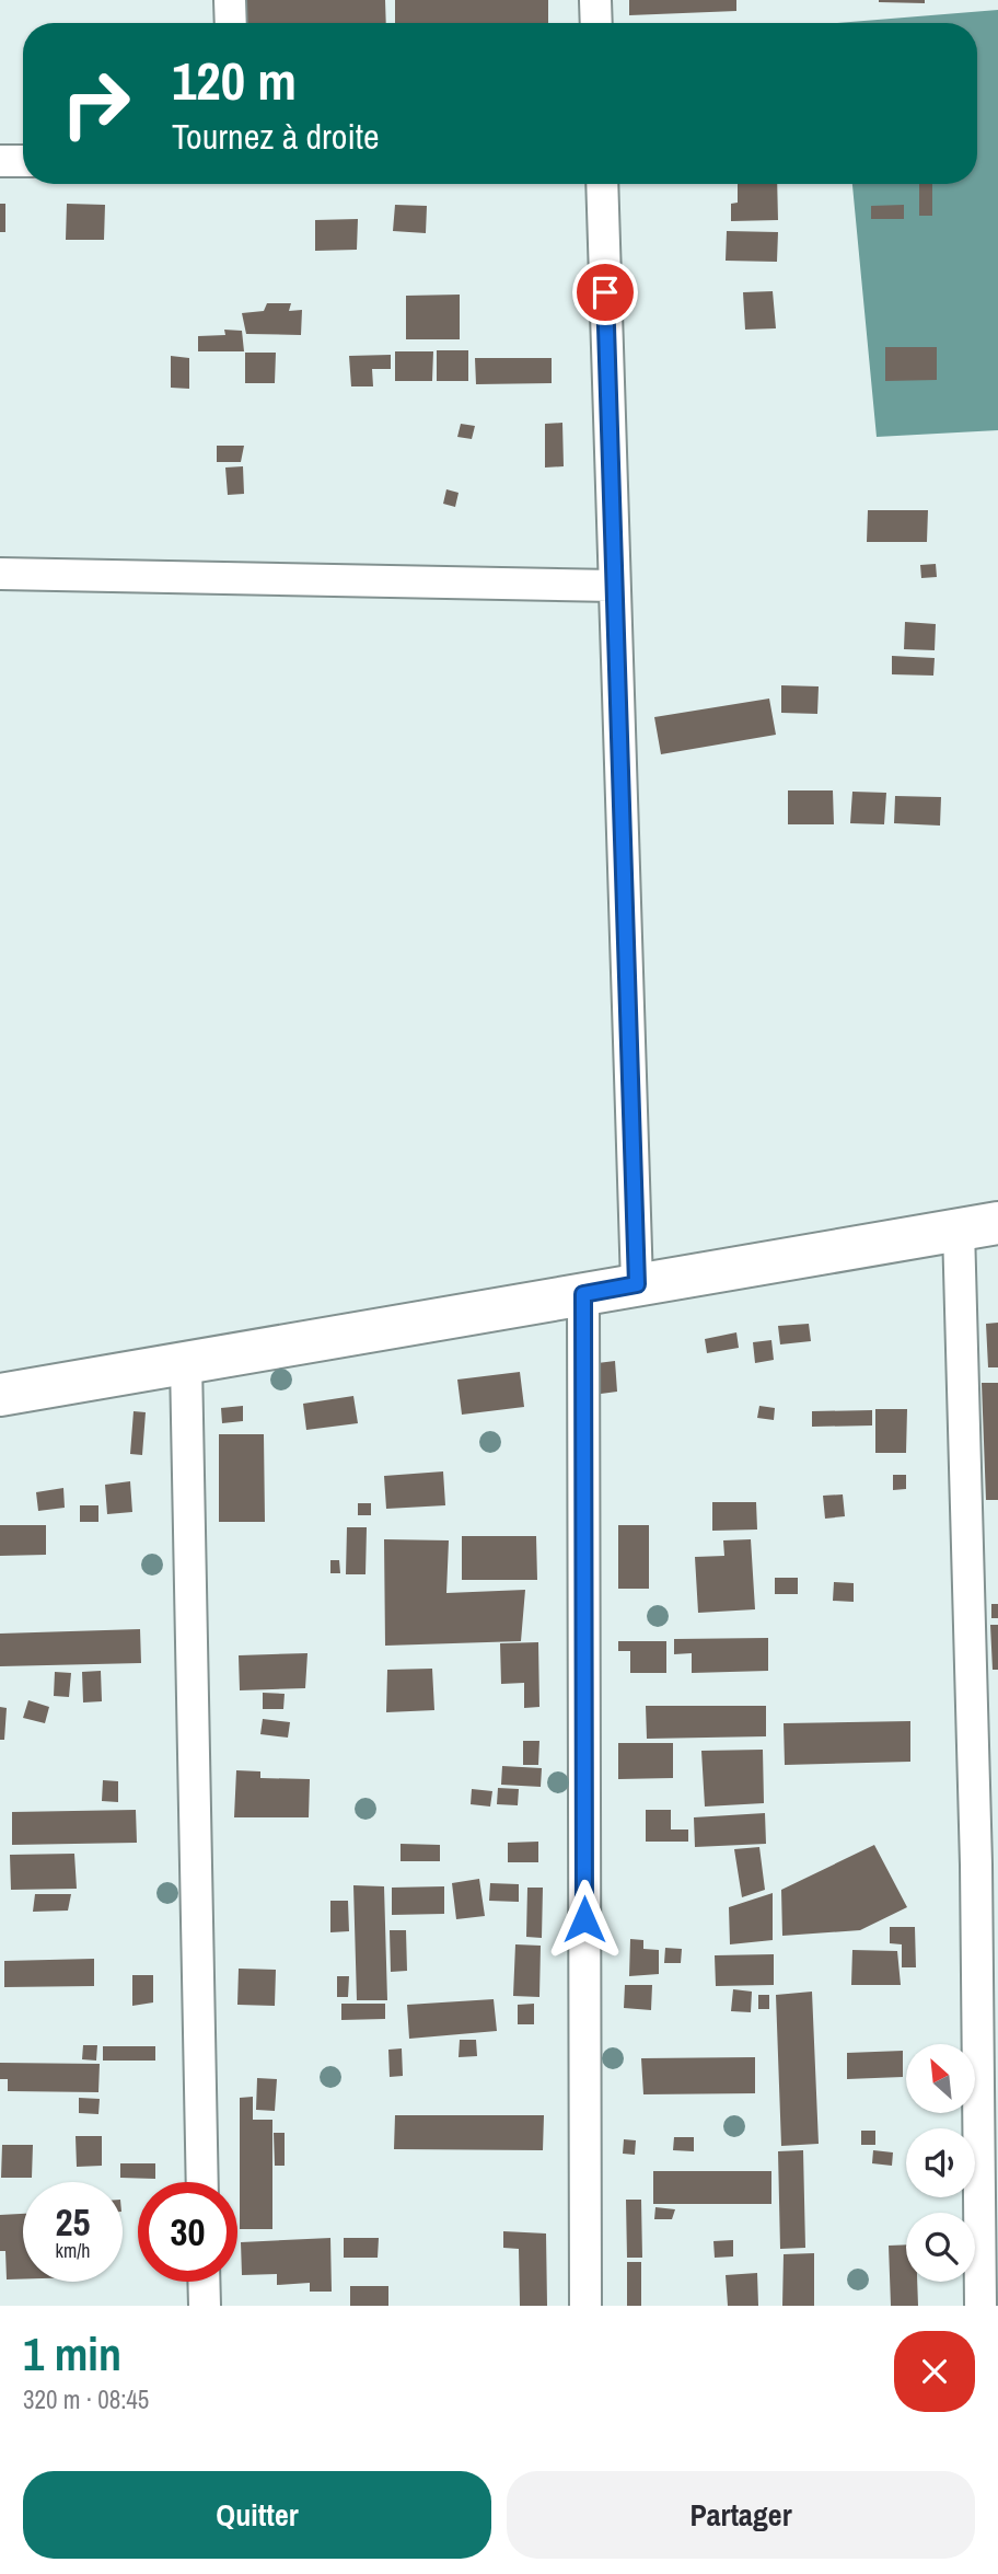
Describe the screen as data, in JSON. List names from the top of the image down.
{
  "north": "top left",
  "page": {
    "turn": ["120 m", "Tournez à droite"],
    "speed": "25 km/h",
    "limit": "30",
    "heading": ["1 min", "320 m · 08:45"],
    "buttons": ["Quitter", "Partager"]
  }
}
